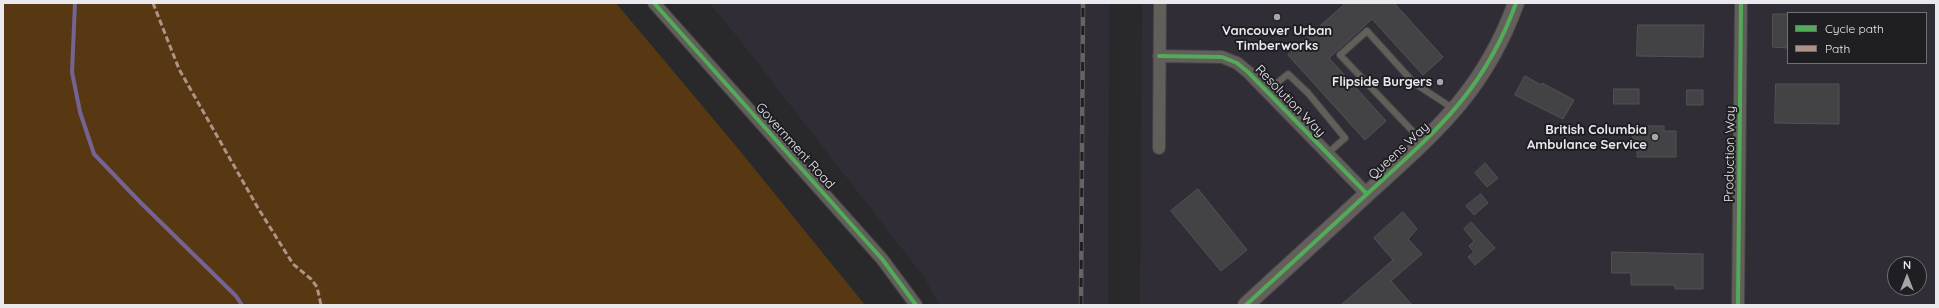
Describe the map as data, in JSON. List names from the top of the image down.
{
  "streets": {
    "street": [
      "Resolution Way",
      "Government Road",
      "Queens Way",
      "Production Way"
    ]
  },
  "crossings": [
    ["Resolution Way", "Queens Way"]
  ],
  "places": ["Vancouver Urban Timberworks", "Flipside Burgers", "British Columbia Ambulance Service"],
  "legend": ["Cycle path", "Path"],
  "north": "top"
}
